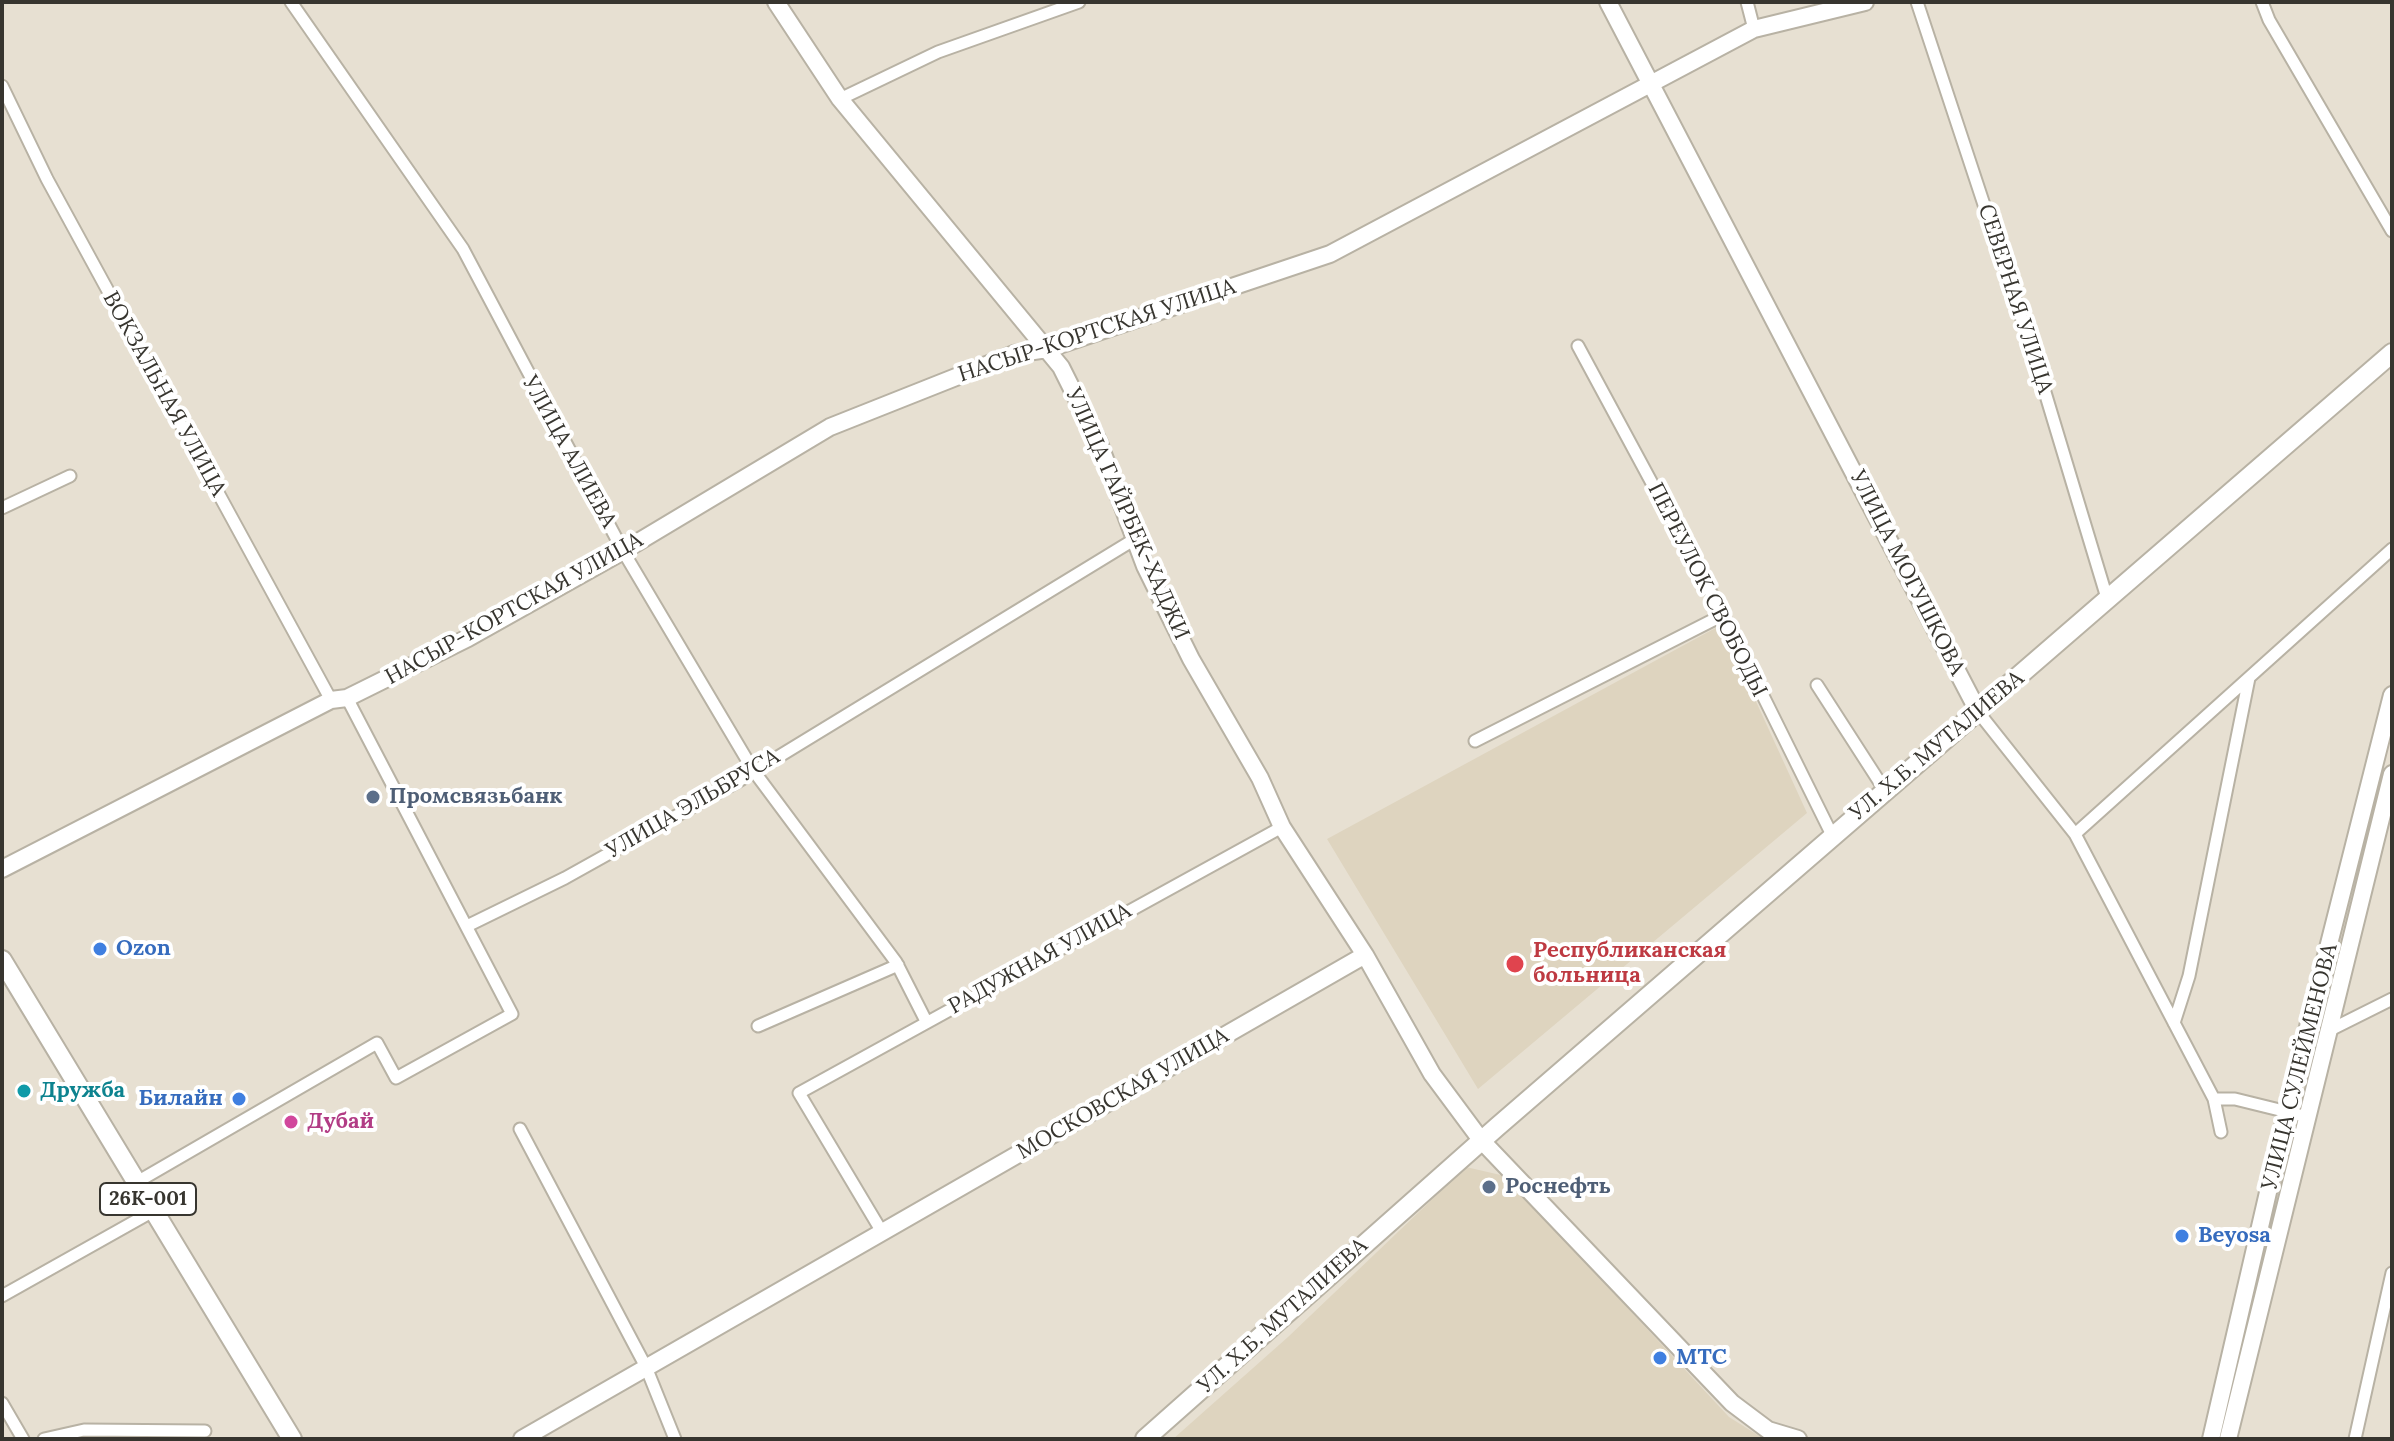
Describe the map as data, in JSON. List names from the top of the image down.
{
  "streets": {
    "main road": ["УЛ. Х.Б. МУТАЛИЕВА", "26К-001"],
    "street": [
      "СЕВЕРНАЯ УЛИЦА",
      "НАСЫР-КОРТСКАЯ УЛИЦА",
      "ВОКЗАЛЬНАЯ УЛИЦА",
      "УЛИЦА АЛИЕВА",
      "УЛИЦА ГАЙРБЕК-ХАДЖИ",
      "УЛИЦА МОГУШКОВА",
      "ПЕРЕУЛОК СВОБОДЫ",
      "УЛИЦА ЭЛЬБРУСА",
      "РАДУЖНАЯ УЛИЦА",
      "УЛИЦА СУЛЕЙМЕНОВА",
      "МОСКОВСКАЯ УЛИЦА"
    ]
  },
  "crossings": [
    ["СЕВЕРНАЯ УЛИЦА", "УЛ. Х.Б. МУТАЛИЕВА"],
    ["НАСЫР-КОРТСКАЯ УЛИЦА", "ВОКЗАЛЬНАЯ УЛИЦА"],
    ["НАСЫР-КОРТСКАЯ УЛИЦА", "УЛИЦА АЛИЕВА"],
    ["НАСЫР-КОРТСКАЯ УЛИЦА", "УЛИЦА ГАЙРБЕК-ХАДЖИ"],
    ["НАСЫР-КОРТСКАЯ УЛИЦА", "УЛИЦА МОГУШКОВА"],
    ["УЛИЦА АЛИЕВА", "УЛИЦА ЭЛЬБРУСА"],
    ["УЛИЦА АЛИЕВА", "РАДУЖНАЯ УЛИЦА"],
    ["УЛИЦА ГАЙРБЕК-ХАДЖИ", "УЛ. Х.Б. МУТАЛИЕВА"],
    ["УЛИЦА ГАЙРБЕК-ХАДЖИ", "УЛИЦА ЭЛЬБРУСА"],
    ["УЛИЦА ГАЙРБЕК-ХАДЖИ", "РАДУЖНАЯ УЛИЦА"],
    ["УЛИЦА ГАЙРБЕК-ХАДЖИ", "МОСКОВСКАЯ УЛИЦА"],
    ["УЛИЦА МОГУШКОВА", "УЛ. Х.Б. МУТАЛИЕВА"],
    ["ПЕРЕУЛОК СВОБОДЫ", "УЛ. Х.Б. МУТАЛИЕВА"],
    ["РАДУЖНАЯ УЛИЦА", "МОСКОВСКАЯ УЛИЦА"]
  ],
  "places": [
    "Промсвязьбанк",
    "Ozon",
    "Республиканская больница",
    "Дружба",
    "Билайн",
    "Дубай",
    "Роснефть",
    "Beyosa",
    "МТС"
  ]
}
